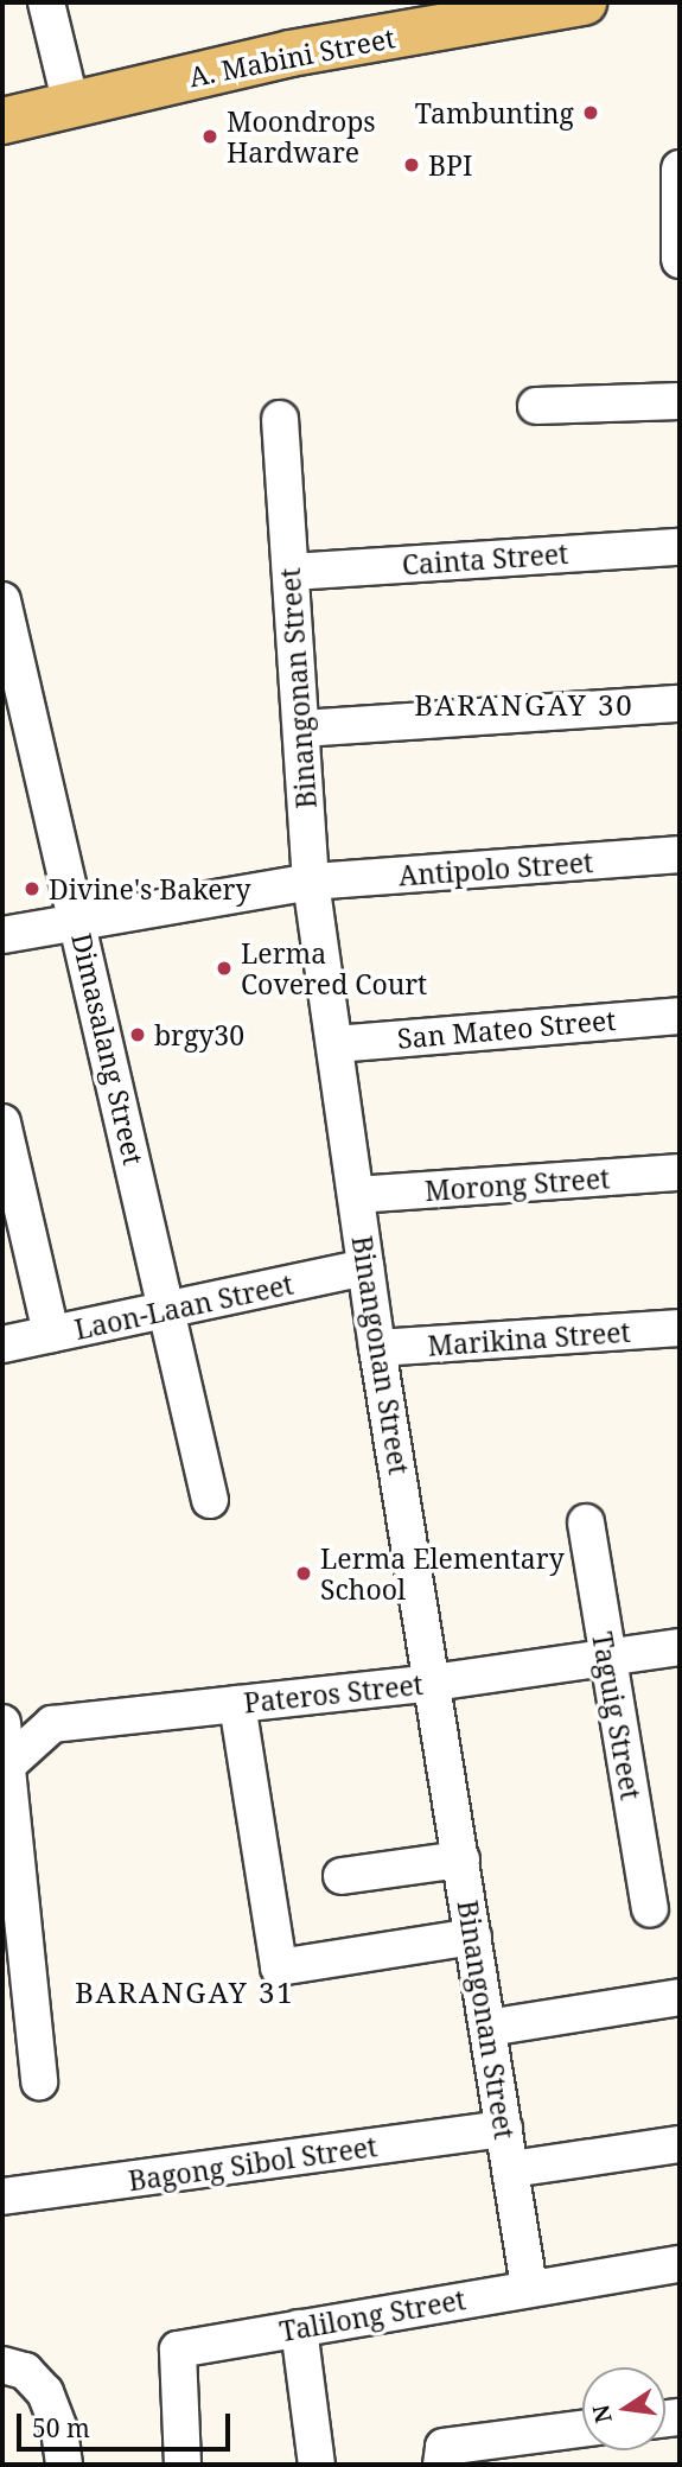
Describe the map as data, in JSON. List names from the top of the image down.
{
  "streets": {
    "main road": ["A. Mabini Street"],
    "street": [
      "Cainta Street",
      "Binangonan Street",
      "Antipolo Street",
      "San Mateo Street",
      "Dimasalang Street",
      "Morong Street",
      "Laon-Laan Street",
      "Marikina Street",
      "Pateros Street",
      "Taguig Street",
      "Bagong Sibol Street",
      "Talilong Street"
    ]
  },
  "crossings": [
    ["Cainta Street", "Binangonan Street"],
    ["Binangonan Street", "Antipolo Street"],
    ["Binangonan Street", "San Mateo Street"],
    ["Binangonan Street", "Morong Street"],
    ["Binangonan Street", "Laon-Laan Street"],
    ["Binangonan Street", "Marikina Street"],
    ["Binangonan Street", "Pateros Street"],
    ["Binangonan Street", "Bagong Sibol Street"],
    ["Binangonan Street", "Talilong Street"],
    ["Antipolo Street", "Dimasalang Street"],
    ["Dimasalang Street", "Laon-Laan Street"],
    ["Pateros Street", "Taguig Street"]
  ],
  "districts": ["BARANGAY 30", "BARANGAY 31"],
  "places": [
    "Tambunting",
    "Moondrops Hardware",
    "BPI",
    "Divine's Bakery",
    "Lerma Covered Court",
    "brgy30",
    "Lerma Elementary School"
  ],
  "scale_bar": "50 m",
  "north": "left"
}
